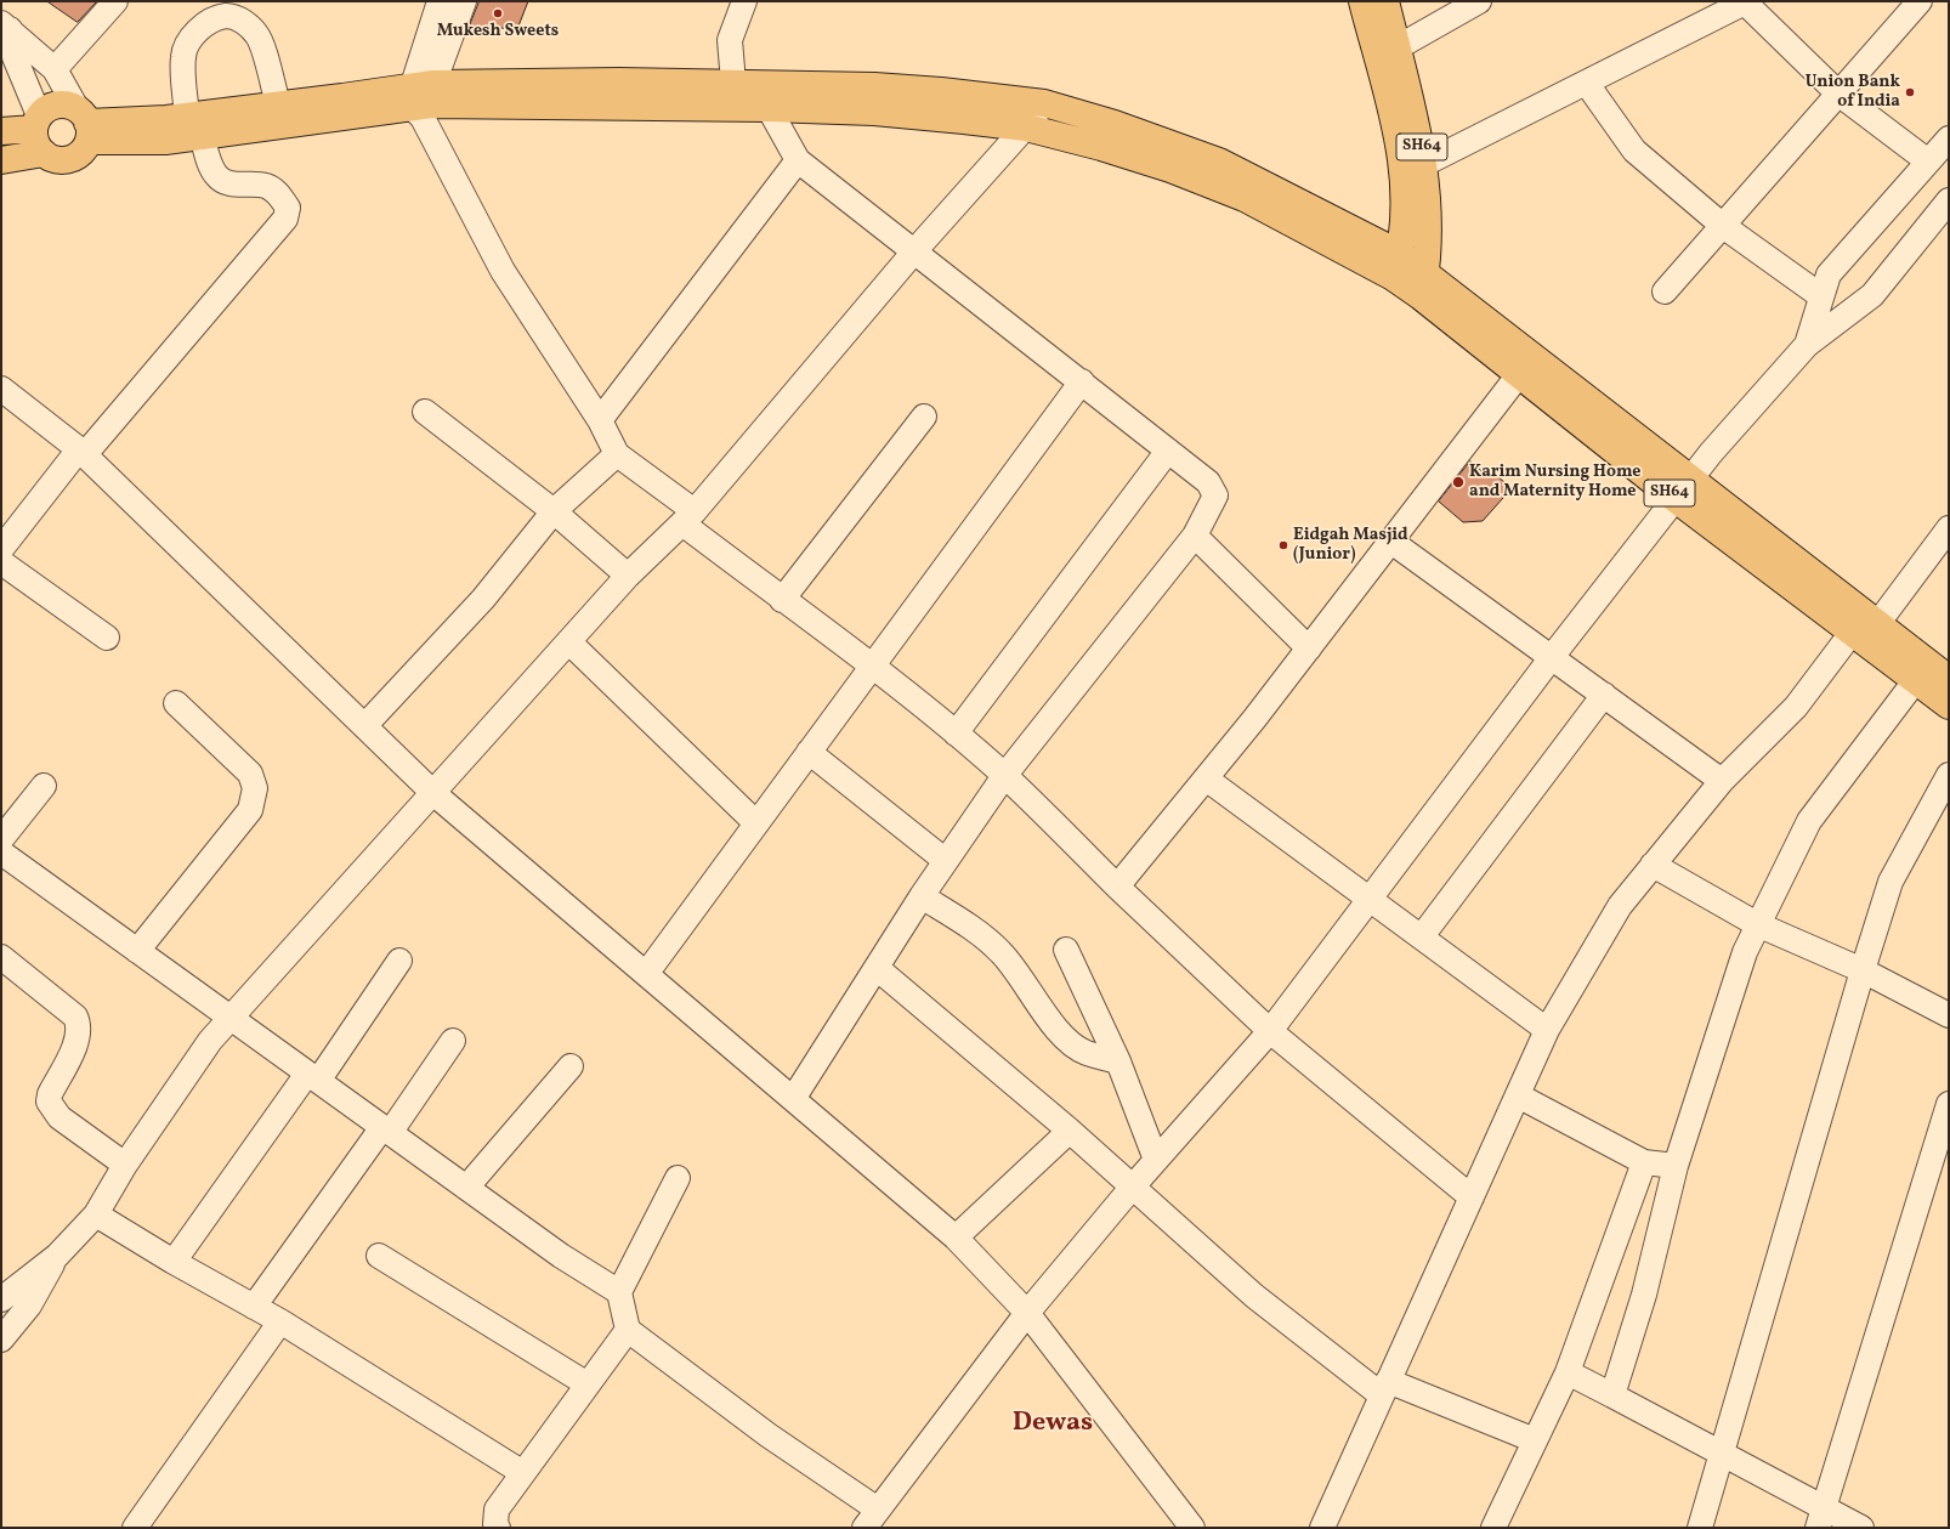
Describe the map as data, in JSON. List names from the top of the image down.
{
  "streets": {
    "main road": ["SH64"]
  },
  "districts": ["Dewas"],
  "places": [
    "Mukesh Sweets",
    "Union Bank of India",
    "Karim Nursing Home and Maternity Home",
    "Eidgah Masjid (Junior)"
  ]
}
